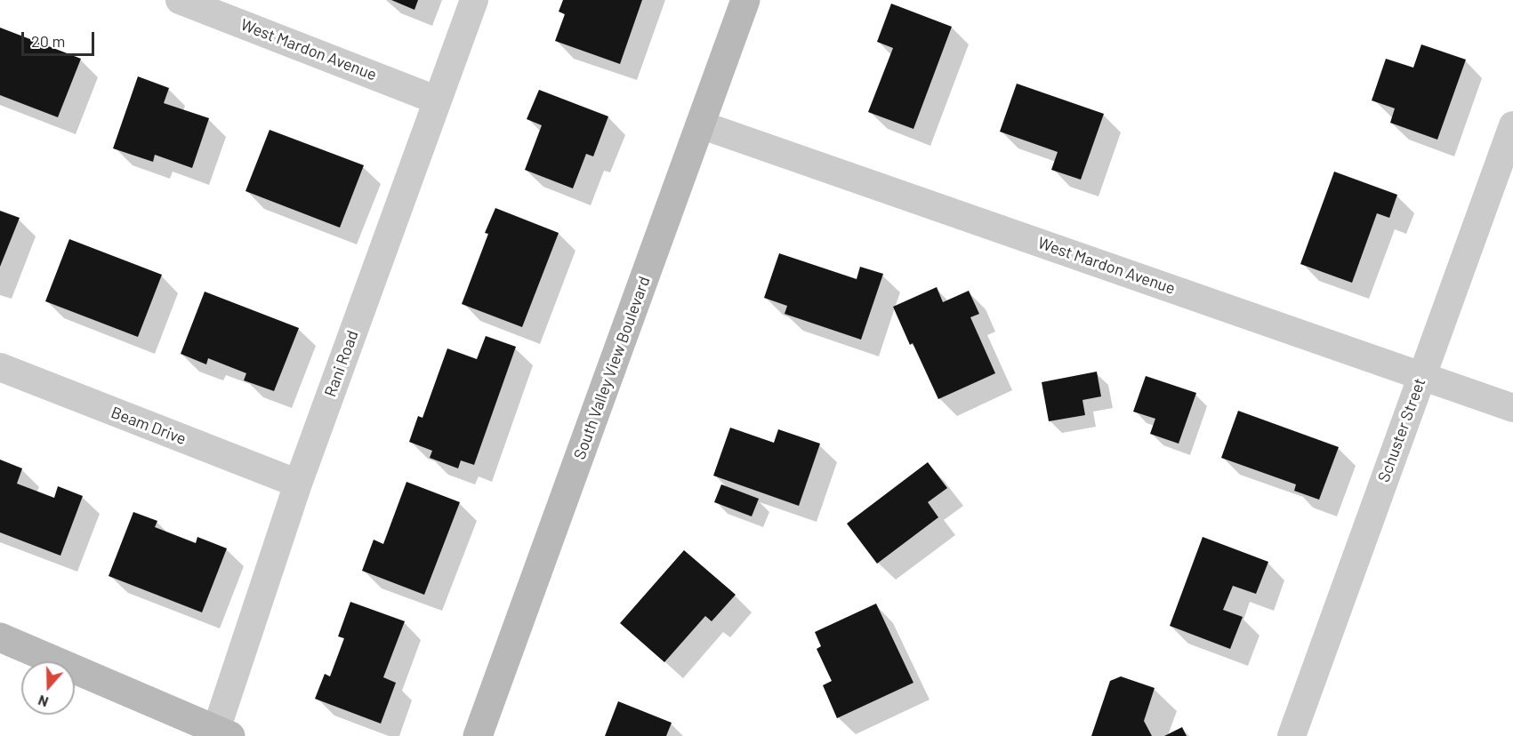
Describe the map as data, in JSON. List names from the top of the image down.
{
  "streets": {
    "main road": ["South Valley View Boulevard"],
    "street": [
      "West Mardon Avenue",
      "Rani Road",
      "Beam Drive",
      "Schuster Street"
    ]
  },
  "crossings": [
    ["West Mardon Avenue", "Rani Road"],
    ["West Mardon Avenue", "South Valley View Boulevard"],
    ["West Mardon Avenue", "Schuster Street"],
    ["Rani Road", "Beam Drive"]
  ],
  "scale_bar": "20 m",
  "north": "bottom"
}
